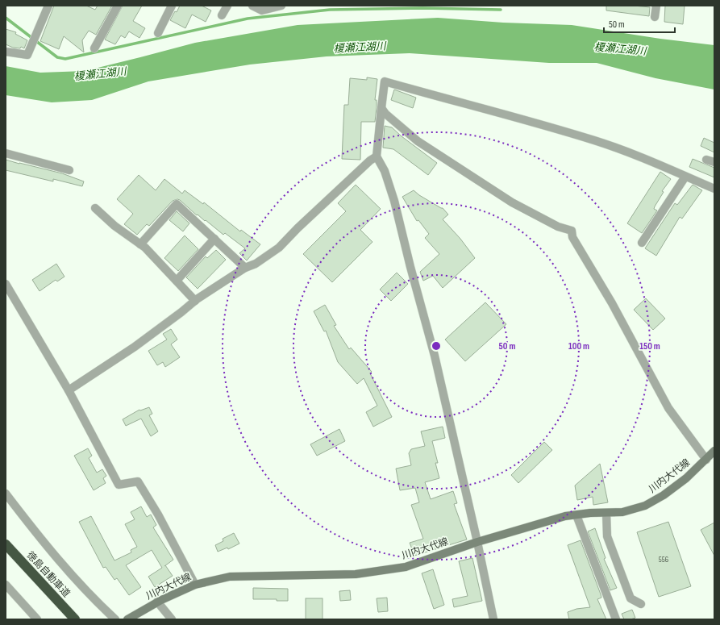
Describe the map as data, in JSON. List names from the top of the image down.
{
  "streets": {
    "highway": ["徳島自動車道"],
    "main road": ["川内大代線"]
  },
  "water": ["榎瀬江湖川"],
  "house_numbers": ["556"],
  "scale_bar": "50 m",
  "rings": ["50 m", "100 m", "150 m"]
}
